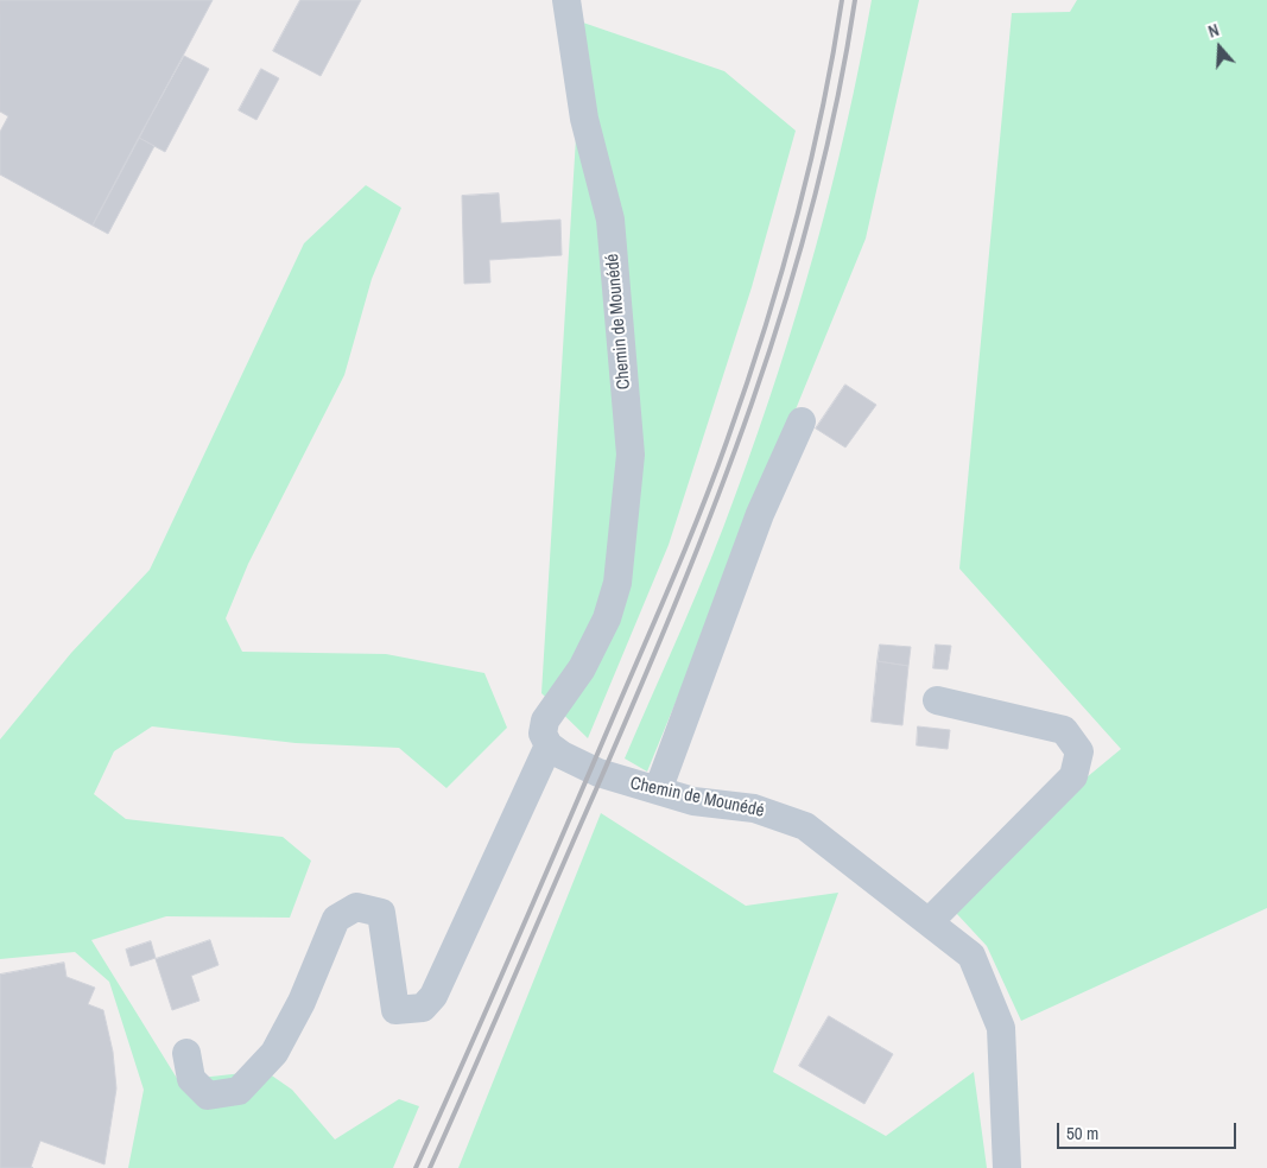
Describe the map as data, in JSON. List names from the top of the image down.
{
  "streets": {
    "street": ["Chemin de Mounédé"]
  },
  "scale_bar": "50 m",
  "north": "top"
}
